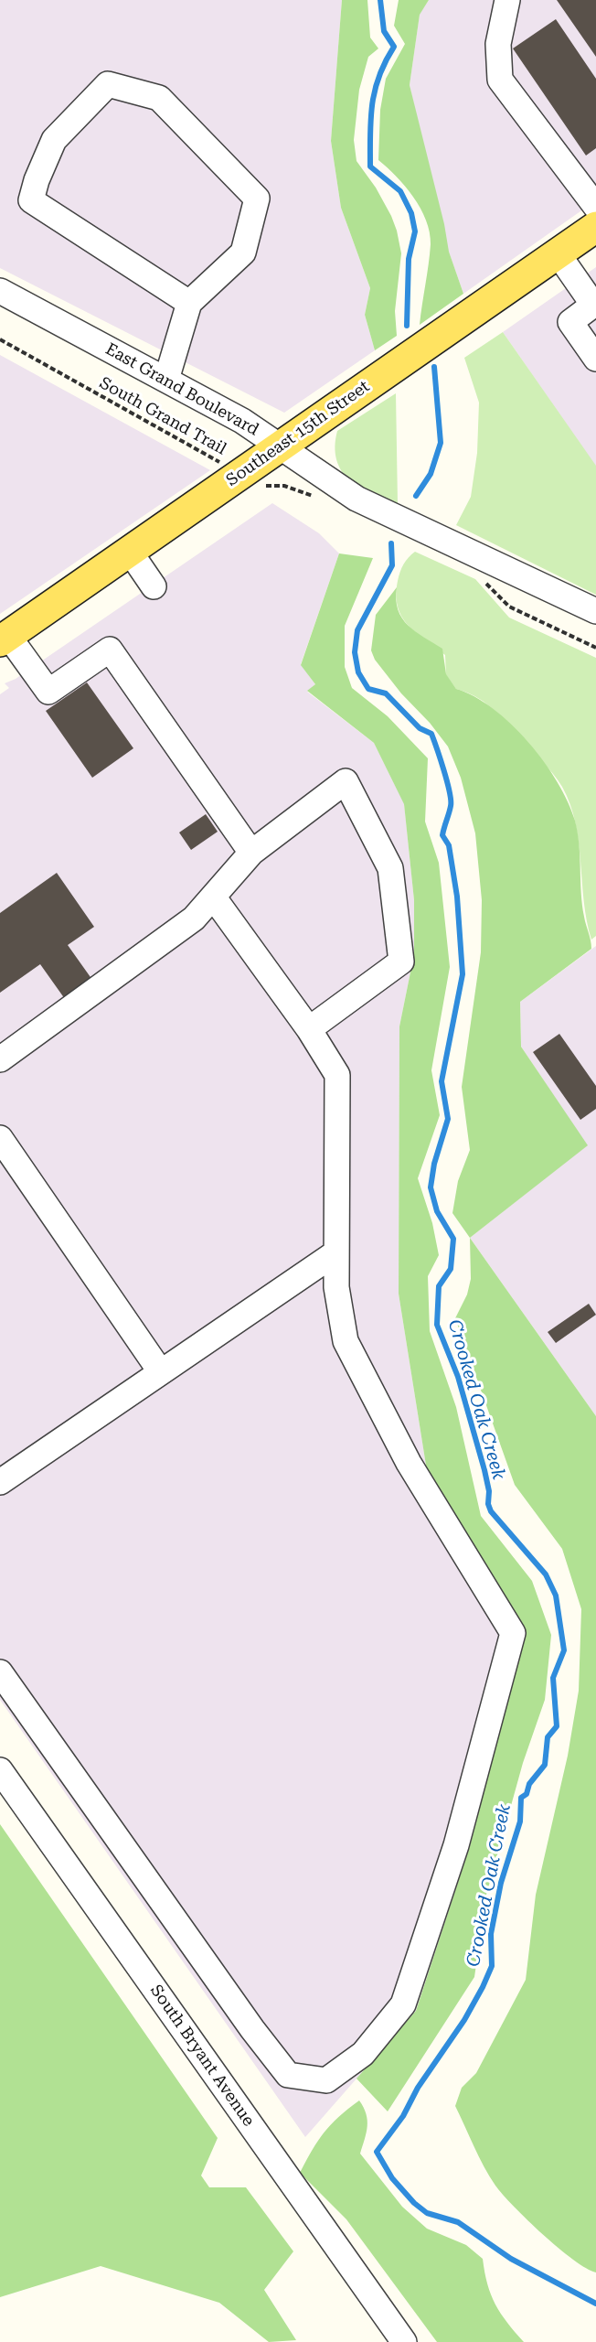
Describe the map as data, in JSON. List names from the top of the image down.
{
  "streets": {
    "main road": ["Southeast 15th Street"],
    "street": ["East Grand Boulevard", "South Bryant Avenue"],
    "path": ["South Grand Trail"]
  },
  "crossings": [
    ["East Grand Boulevard", "Southeast 15th Street"],
    ["South Grand Trail", "Southeast 15th Street"]
  ],
  "water": ["Crooked Oak Creek"]
}
